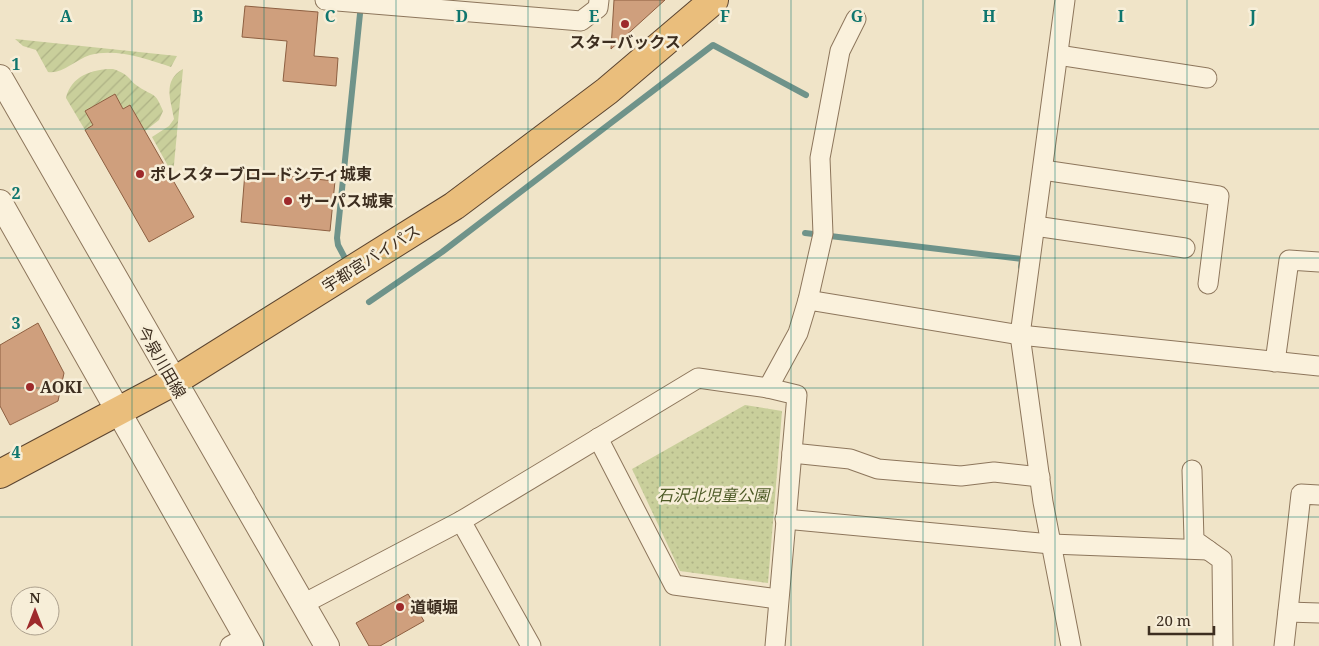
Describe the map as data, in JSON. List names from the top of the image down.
{
  "streets": {
    "highway": ["宇都宮バイパス"],
    "street": ["今泉川田線"]
  },
  "crossings": [
    ["宇都宮バイパス", "今泉川田線"]
  ],
  "parks": ["石沢北児童公園"],
  "places": [
    "スターバックス",
    "ポレスターブロードシティ城東",
    "サーパス城東",
    "AOKI",
    "道頓堀"
  ],
  "scale_bar": "20 m",
  "north": "top",
  "grid": {
    "columns": [
      "A",
      "B",
      "C",
      "D",
      "E",
      "F",
      "G",
      "H",
      "I",
      "J"
    ],
    "rows": [
      "1",
      "2",
      "3",
      "4"
    ]
  }
}
